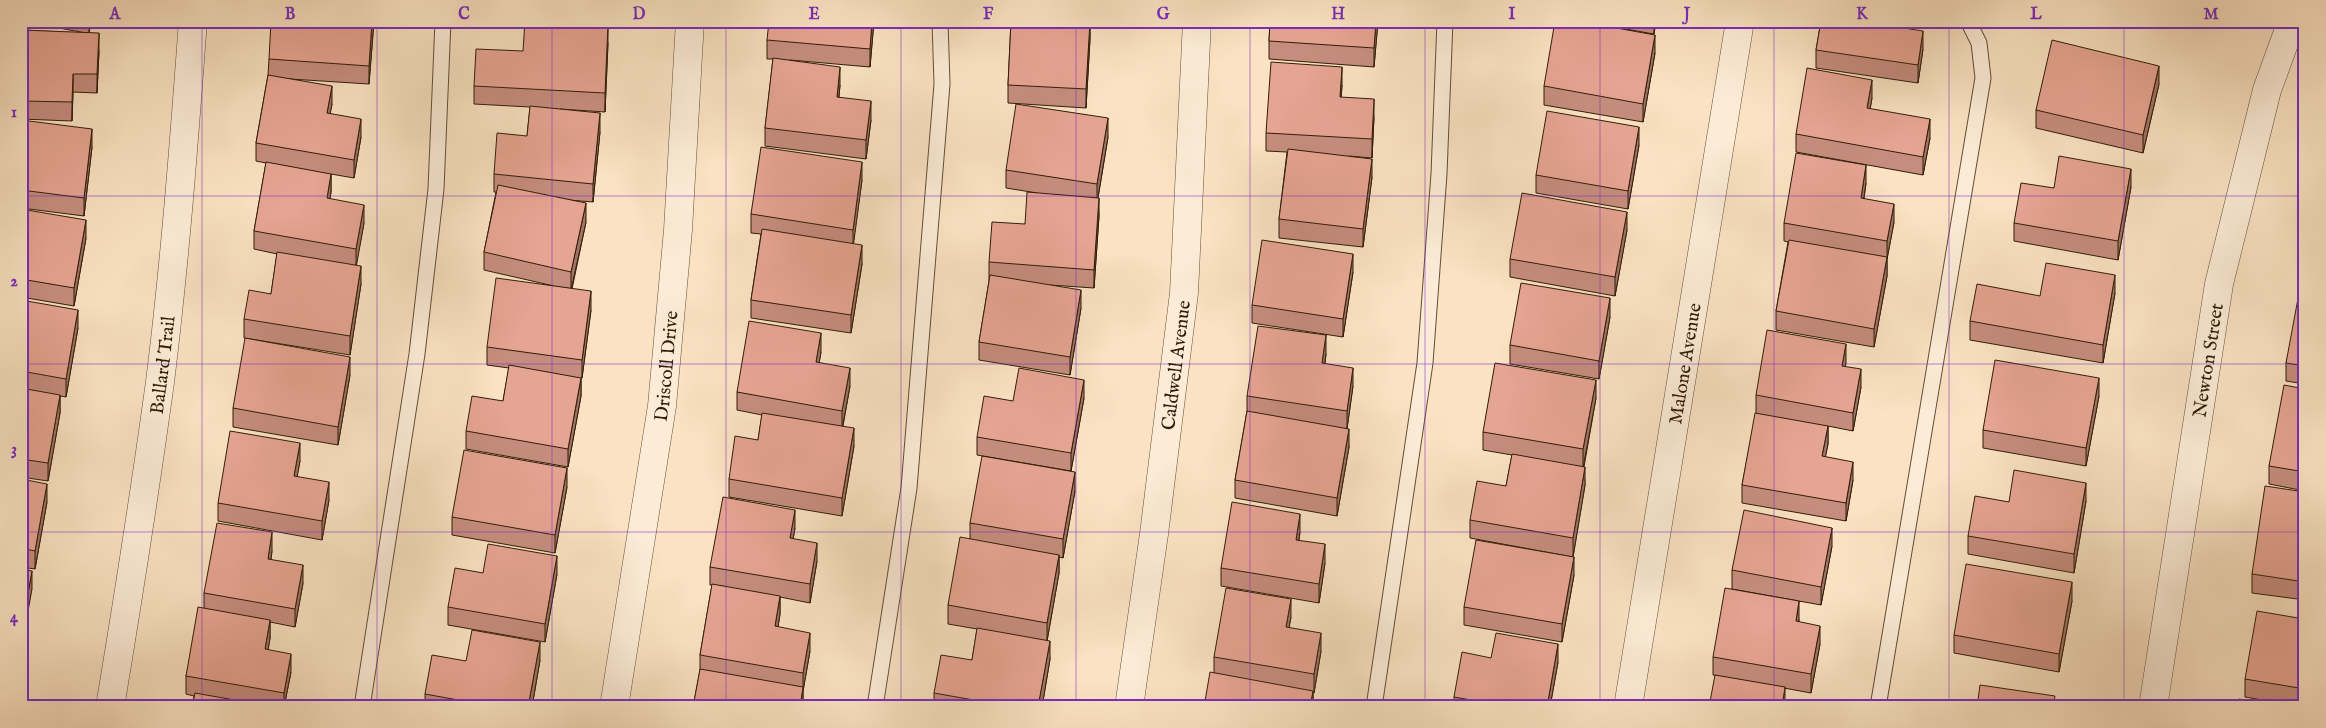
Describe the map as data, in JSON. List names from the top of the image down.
{
  "streets": {
    "street": [
      "Newton Street",
      "Malone Avenue",
      "Ballard Trail",
      "Driscoll Drive",
      "Caldwell Avenue"
    ]
  },
  "grid": {
    "columns": [
      "A",
      "B",
      "C",
      "D",
      "E",
      "F",
      "G",
      "H",
      "I",
      "J",
      "K",
      "L",
      "M"
    ],
    "rows": [
      "1",
      "2",
      "3",
      "4"
    ]
  }
}
